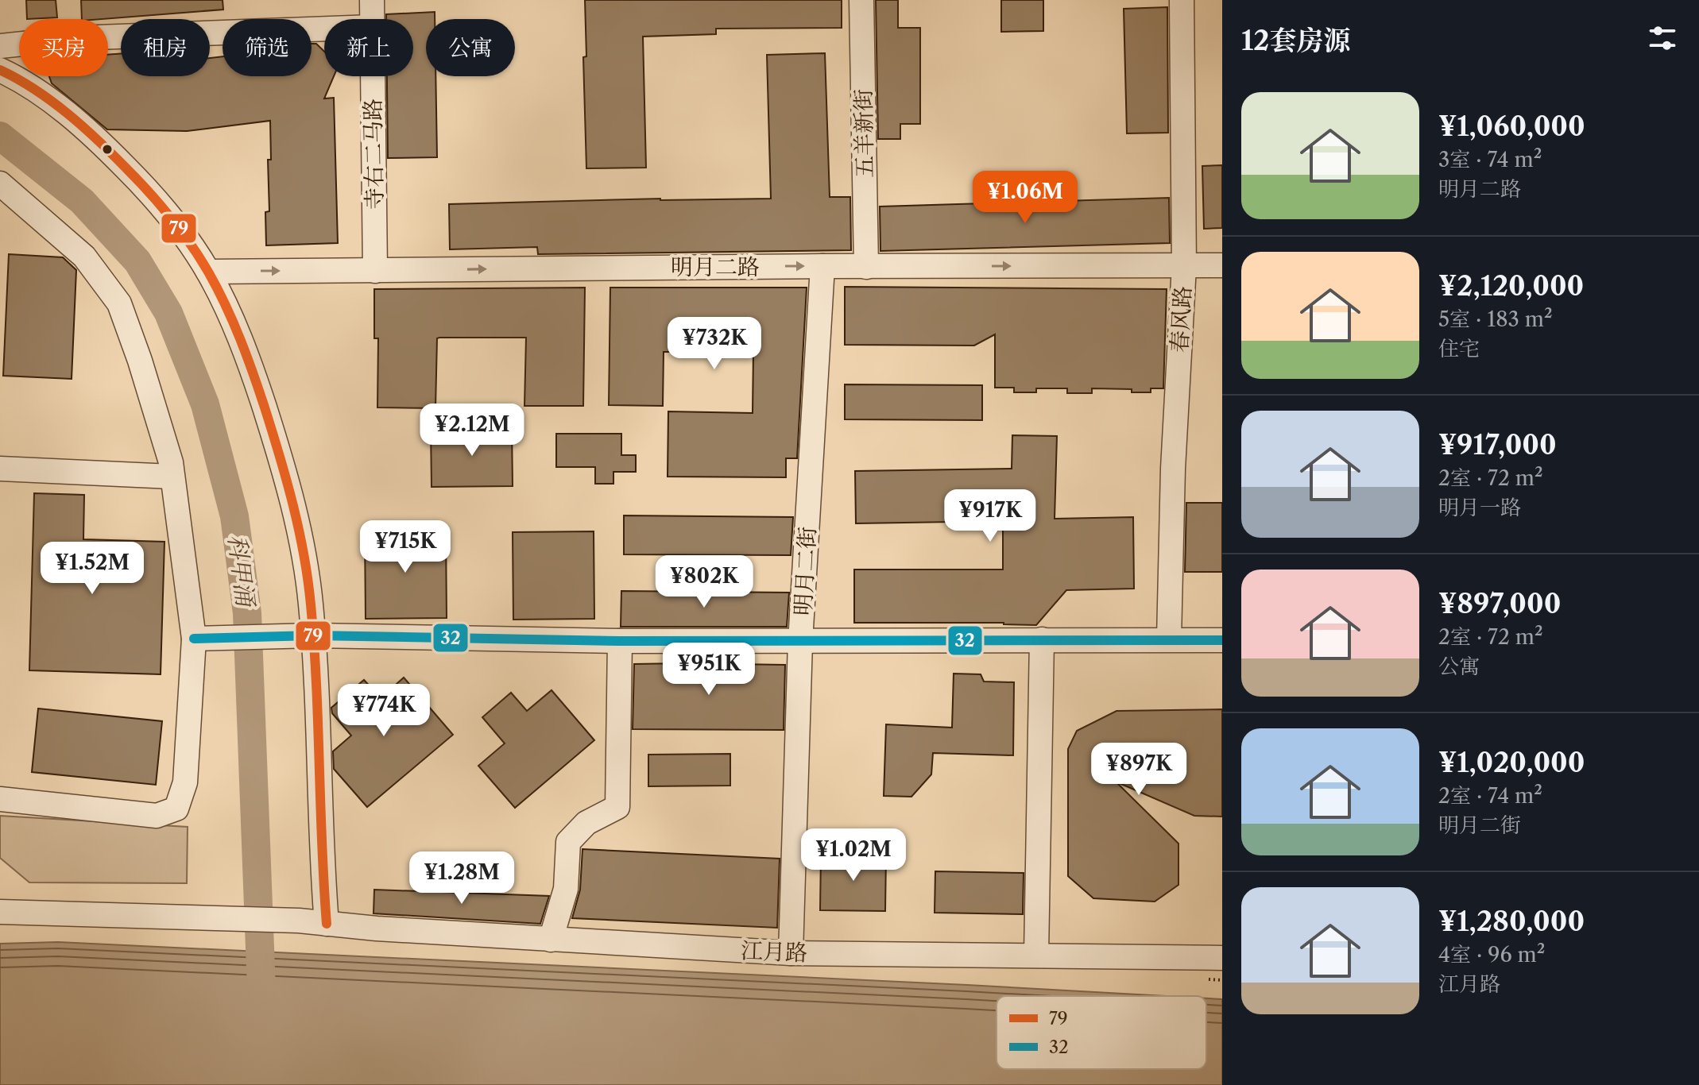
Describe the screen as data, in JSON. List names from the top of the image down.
{
  "streets": {
    "street": [
      "五羊新街",
      "寺右二马路",
      "明月二路",
      "春风路",
      "明月二街",
      "江月路"
    ]
  },
  "crossings": [
    ["五羊新街", "明月二路"],
    ["寺右二马路", "明月二路"],
    ["明月二路", "春风路"],
    ["明月二路", "明月二街"],
    ["明月二街", "江月路"]
  ],
  "one_way": ["明月二路"],
  "water": ["科甲涌"],
  "lines": ["transit line 79", "transit line 32"],
  "legend": ["79", "32"],
  "page": {
    "heading": "12套房源",
    "chip": [
      "买房",
      "租房",
      "筛选",
      "新上",
      "公寓"
    ],
    "list": [
      {
        "name": "¥1,060,000",
        "note": "3室 · 74 m² · 明月二路"
      },
      {
        "name": "¥2,120,000",
        "note": "5室 · 183 m² · 住宅"
      },
      {
        "name": "¥917,000",
        "note": "2室 · 72 m² · 明月一路"
      },
      {
        "name": "¥897,000",
        "note": "2室 · 72 m² · 公寓"
      },
      {
        "name": "¥1,020,000",
        "note": "2室 · 74 m² · 明月二街"
      },
      {
        "name": "¥1,280,000",
        "note": "4室 · 96 m² · 江月路"
      }
    ],
    "price": [
      "¥1.06M",
      "¥732K",
      "¥2.12M",
      "¥917K",
      "¥715K",
      "¥1.52M",
      "¥802K",
      "¥951K",
      "¥774K",
      "¥897K",
      "¥1.02M",
      "¥1.28M"
    ]
  }
}
